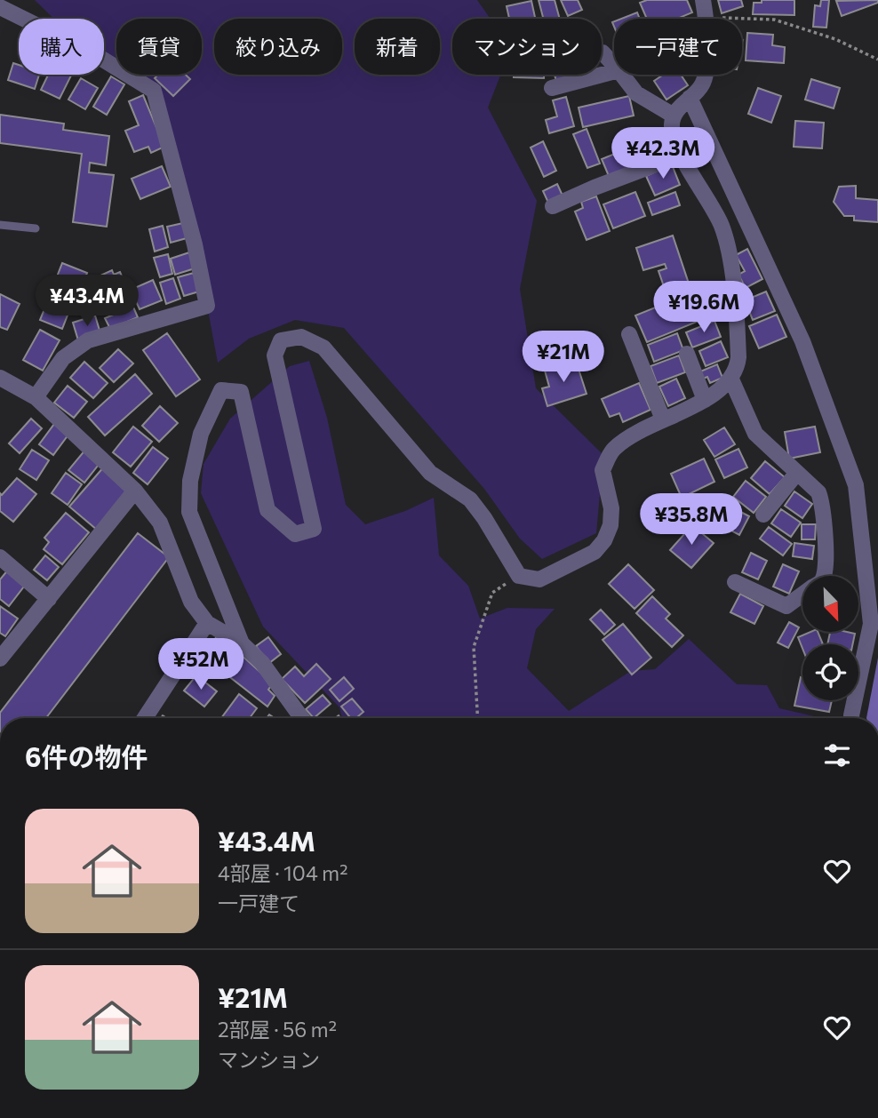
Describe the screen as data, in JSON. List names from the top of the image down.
{
  "north": "bottom right",
  "page": {
    "chip": [
      "購入",
      "賃貸",
      "絞り込み",
      "新着",
      "マンション",
      "一戸建て"
    ],
    "price": [
      "¥42.3M",
      "¥43.4M",
      "¥19.6M",
      "¥21M",
      "¥35.8M",
      "¥52M"
    ],
    "heading": "6件の物件",
    "list": [
      {
        "name": "¥43.4M",
        "note": "4部屋 · 104 m² · 一戸建て"
      },
      {
        "name": "¥21M",
        "note": "2部屋 · 56 m² · マンション"
      }
    ]
  }
}
